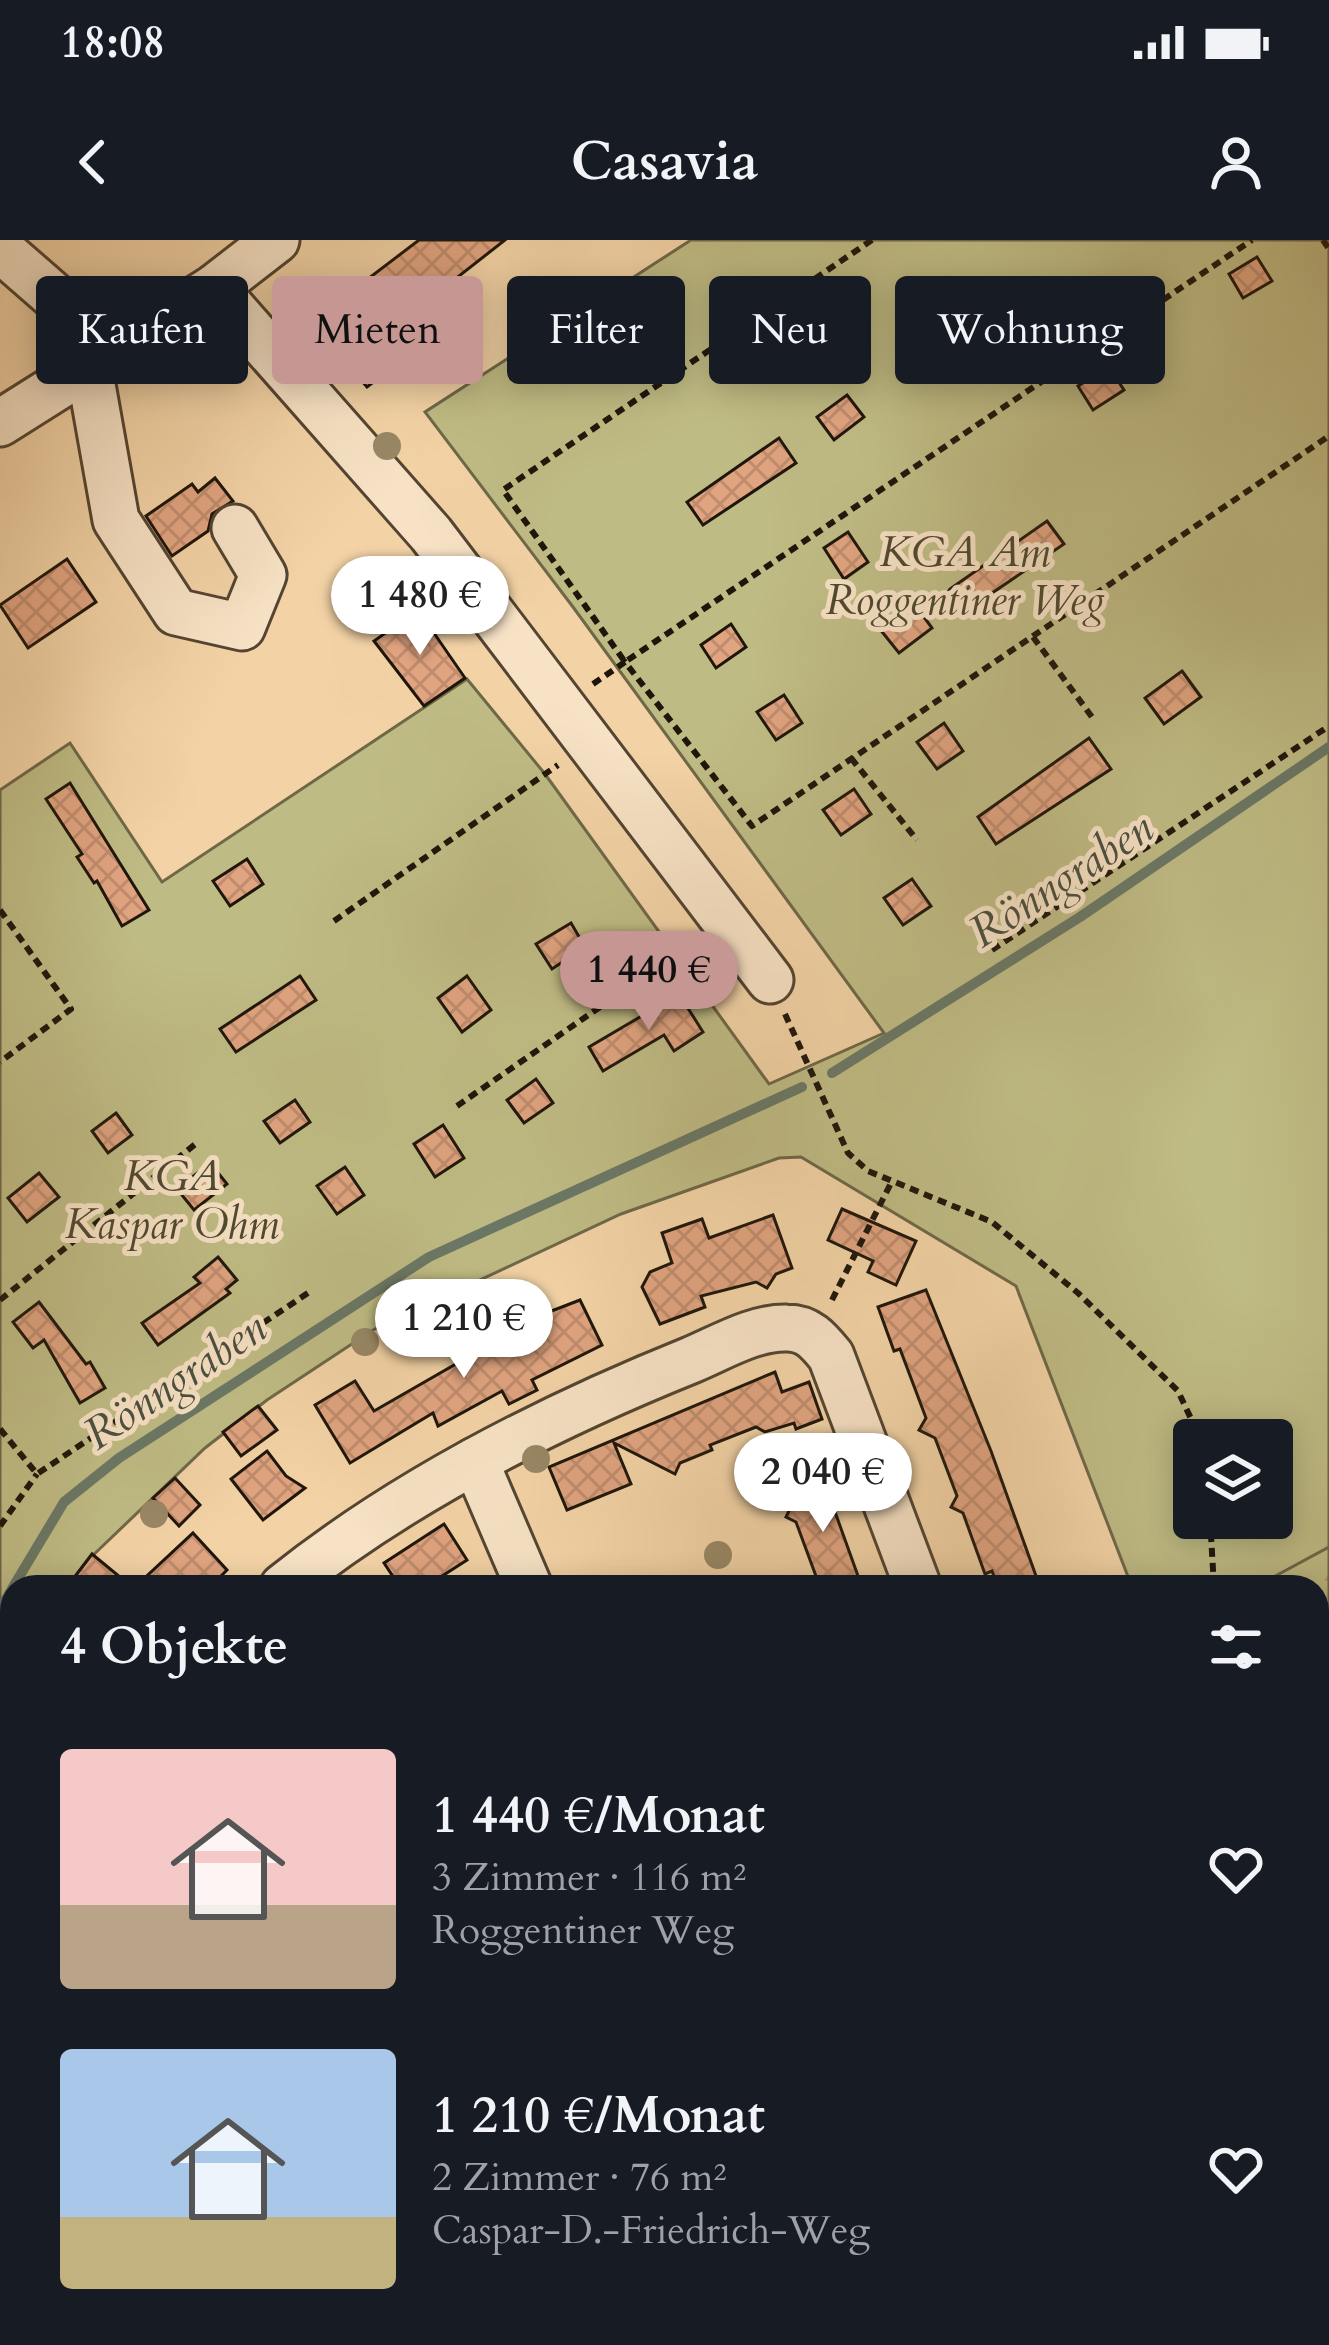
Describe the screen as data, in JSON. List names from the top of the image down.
{
  "water": ["Rönngraben"],
  "parks": ["KGA Am Roggentiner Weg", "KGA Kaspar Ohm"],
  "page": {
    "status": "18:08",
    "header": "Casavia",
    "chip": [
      "Kaufen",
      "Mieten",
      "Filter",
      "Neu",
      "Wohnung"
    ],
    "price": [
      "1 480 €",
      "1 440 €",
      "1 210 €",
      "2 040 €"
    ],
    "heading": "4 Objekte",
    "list": [
      {
        "name": "1 440 €/Monat",
        "note": "3 Zimmer · 116 m² · Roggentiner Weg"
      },
      {
        "name": "1 210 €/Monat",
        "note": "2 Zimmer · 76 m² · Caspar-D.-Friedrich-Weg"
      }
    ]
  }
}
